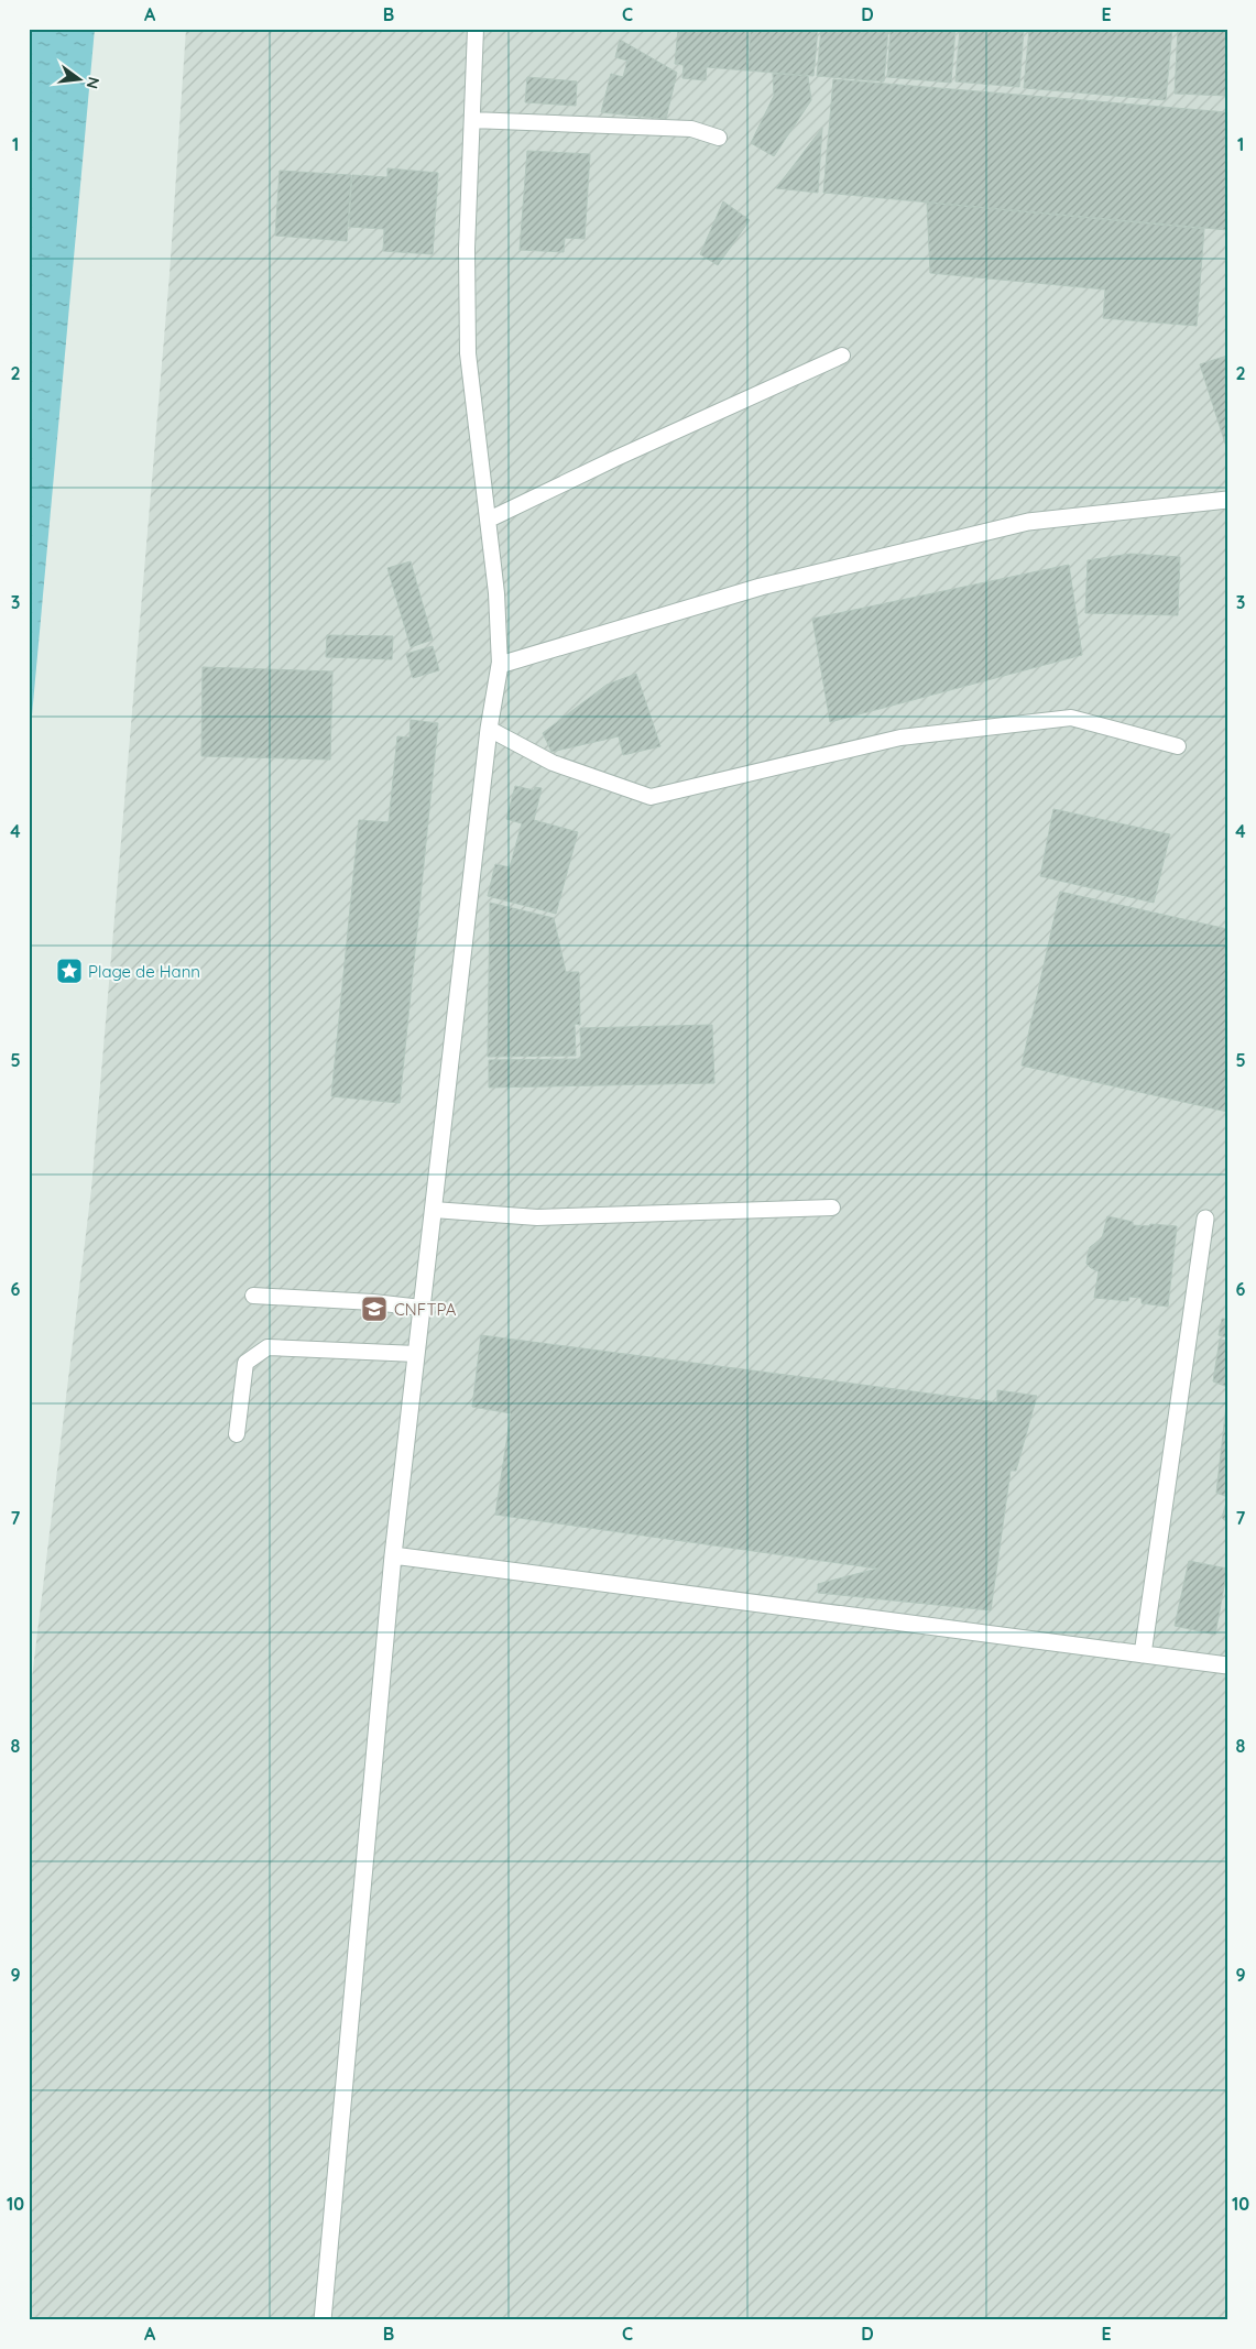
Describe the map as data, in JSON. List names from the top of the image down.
{
  "places": {
    "place": ["Plage de Hann"],
    "school or university": ["CNFTPA"]
  },
  "north": "right",
  "grid": {
    "columns": [
      "A",
      "B",
      "C",
      "D",
      "E"
    ],
    "rows": [
      "1",
      "2",
      "3",
      "4",
      "5",
      "6",
      "7",
      "8",
      "9",
      "10"
    ]
  }
}
